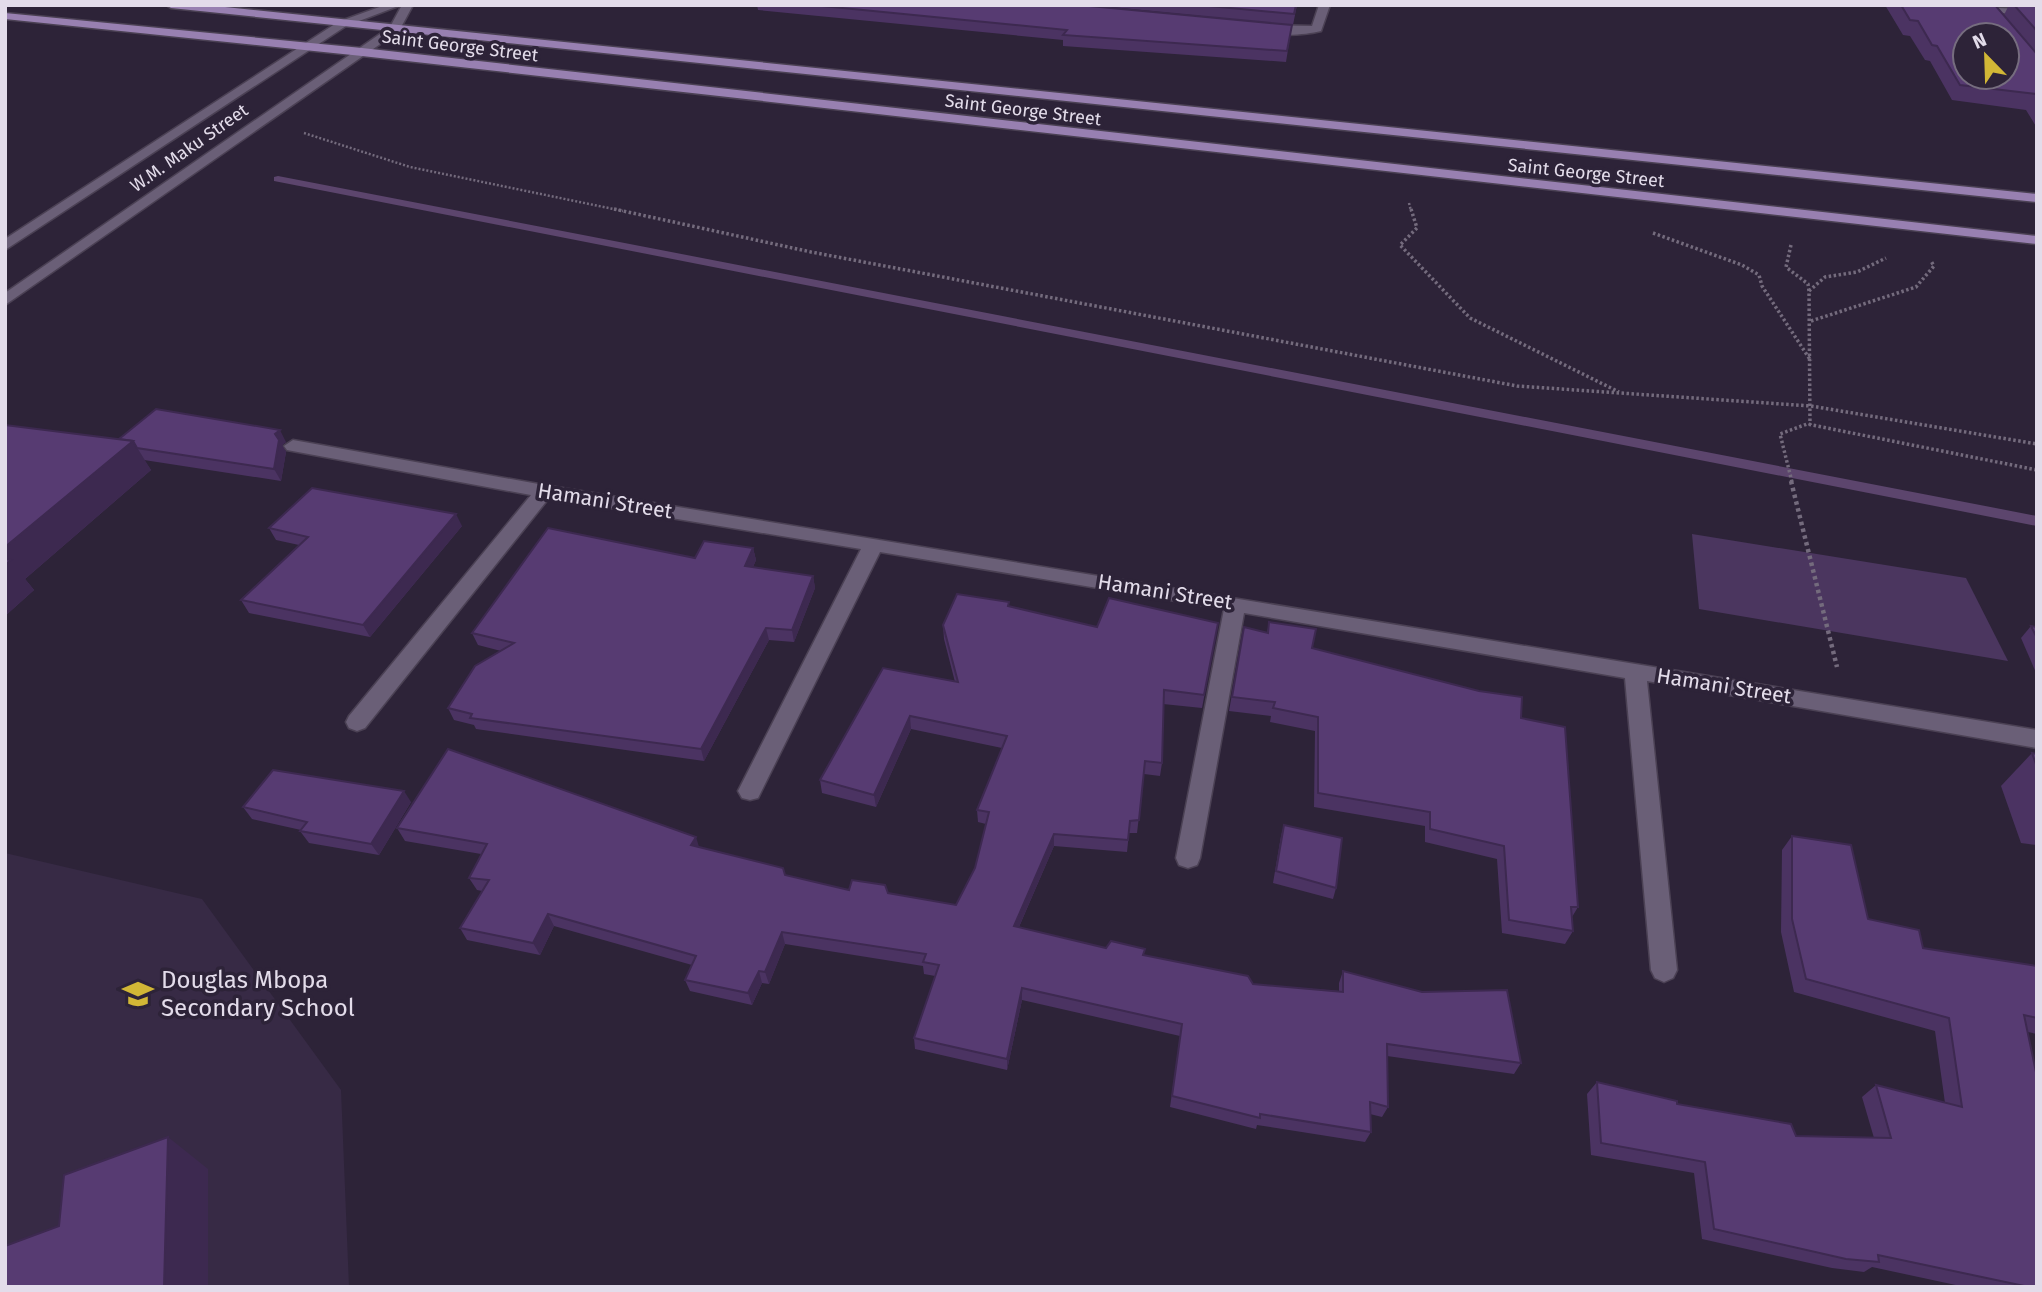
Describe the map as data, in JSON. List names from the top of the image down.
{
  "streets": {
    "main road": ["Saint George Street"],
    "street": ["W.M. Maku Street", "Hamani Street"]
  },
  "crossings": [
    ["Saint George Street", "W.M. Maku Street"]
  ],
  "places": {
    "school or university": ["Douglas Mbopa Secondary School"]
  },
  "north": "top left"
}
